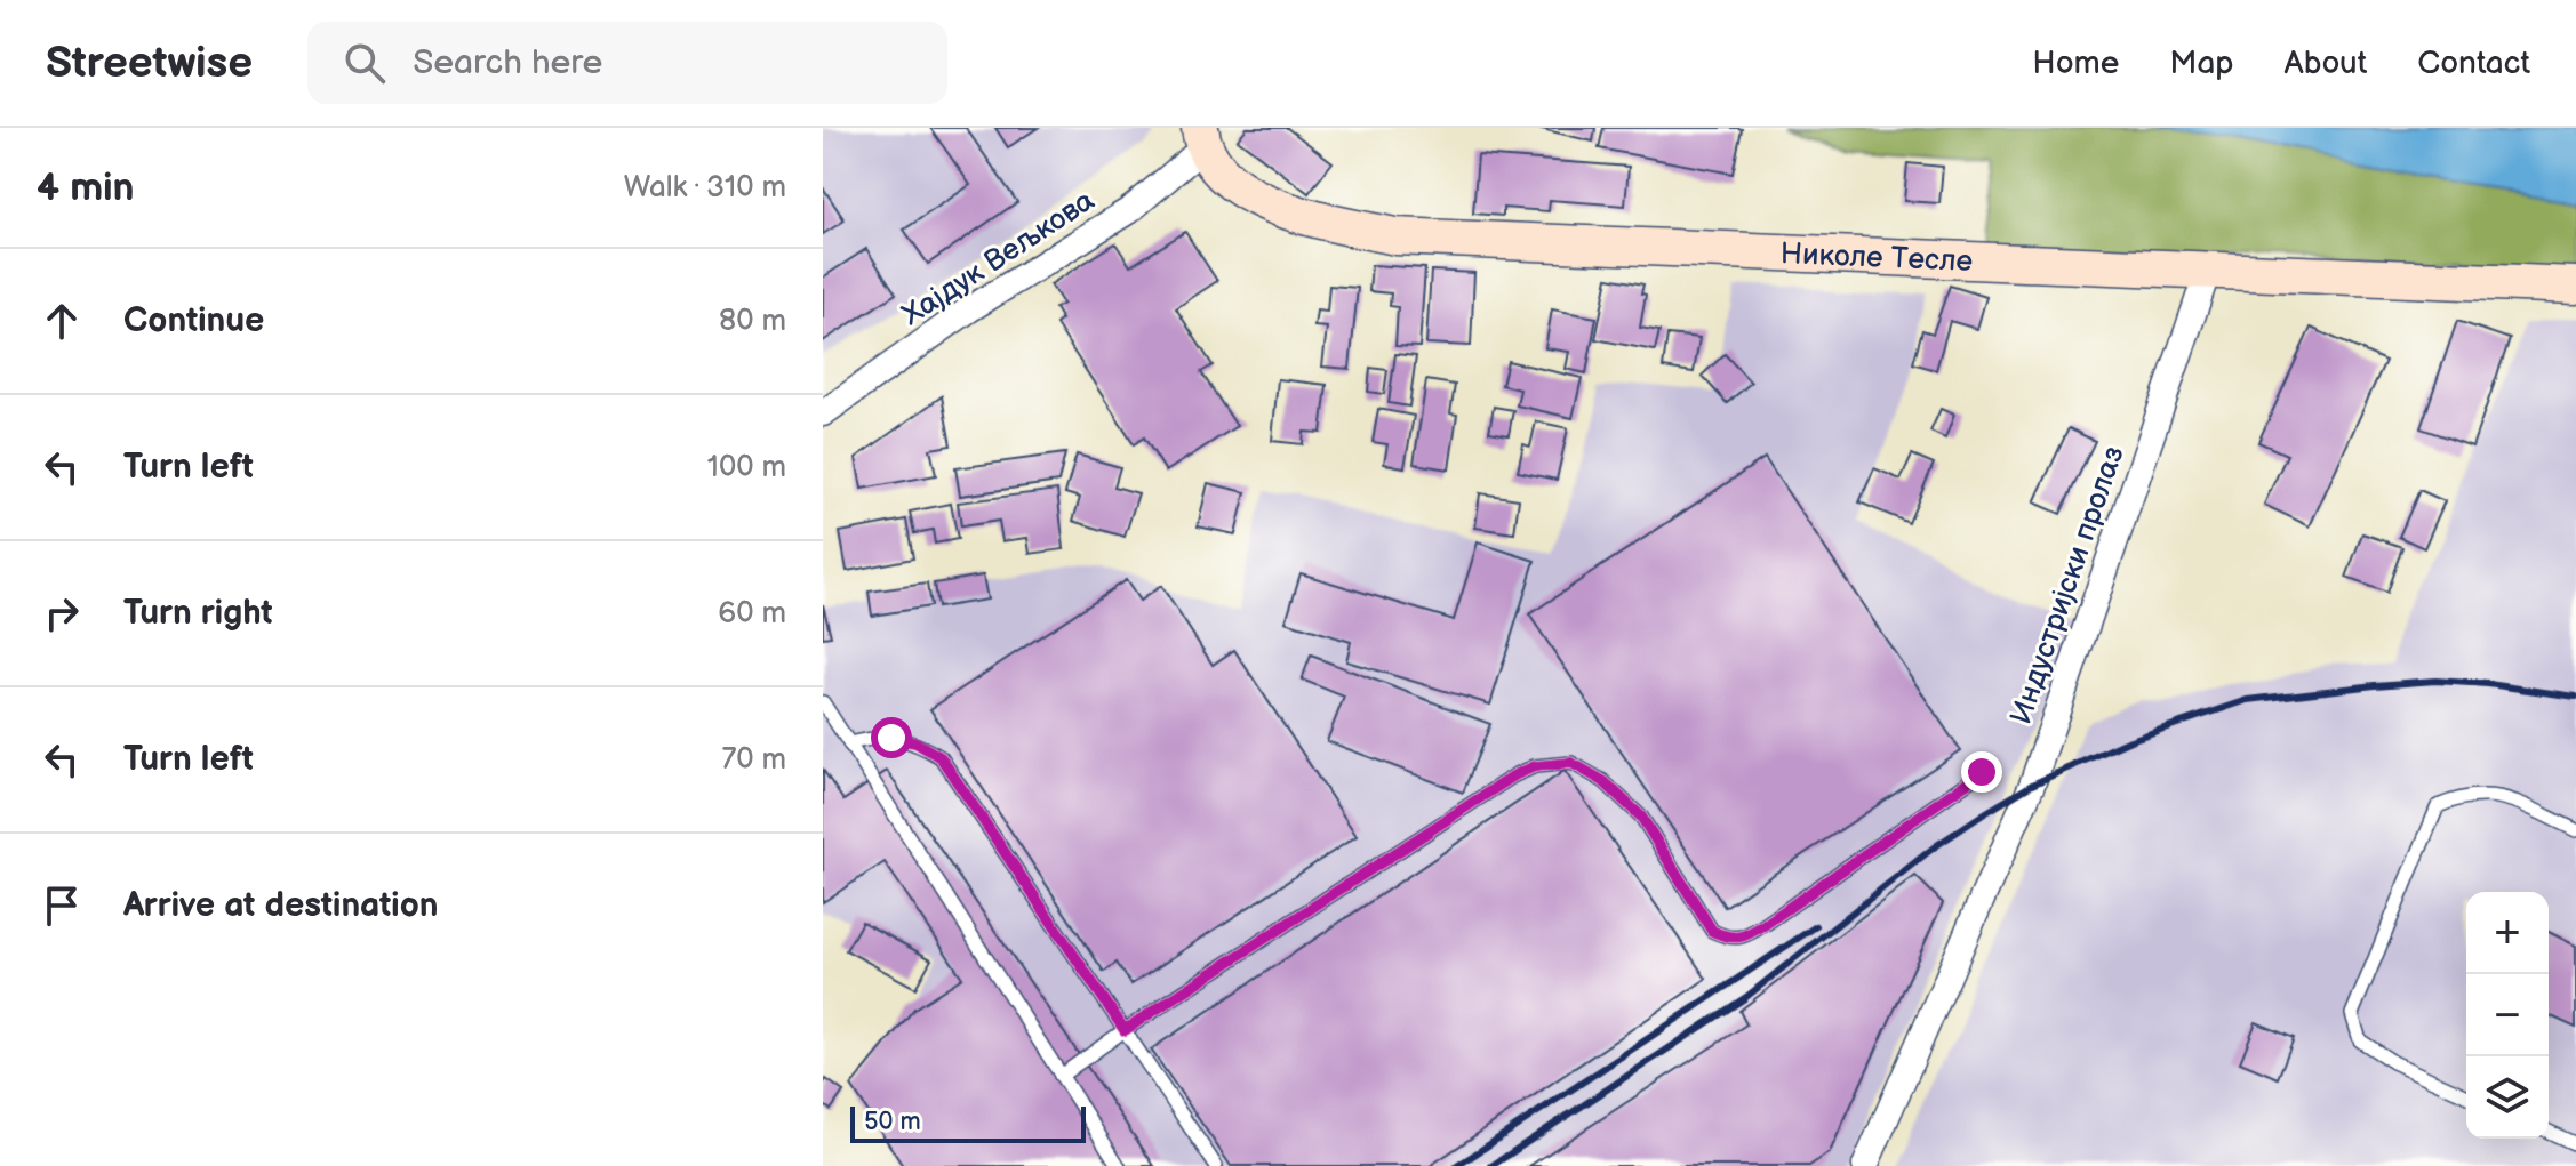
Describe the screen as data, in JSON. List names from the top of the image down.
{
  "streets": {
    "street": ["Хајдук Вељкова", "Николе Тесле", "Индустријски пролаз"]
  },
  "crossings": [
    ["Хајдук Вељкова", "Николе Тесле"],
    ["Николе Тесле", "Индустријски пролаз"]
  ],
  "scale_bar": "50 m",
  "page": {
    "header": "Streetwise",
    "search": "Search here",
    "nav": [
      "Home",
      "Map",
      "About",
      "Contact"
    ],
    "heading": ["4 min", "Walk · 310 m"],
    "list": [
      ["Continue", "80 m"],
      ["Turn left", "100 m"],
      ["Turn right", "60 m"],
      ["Turn left", "70 m"],
      "Arrive at destination"
    ],
    "map_buttons": ["+", "−"],
    "scale": "50 m"
  }
}
